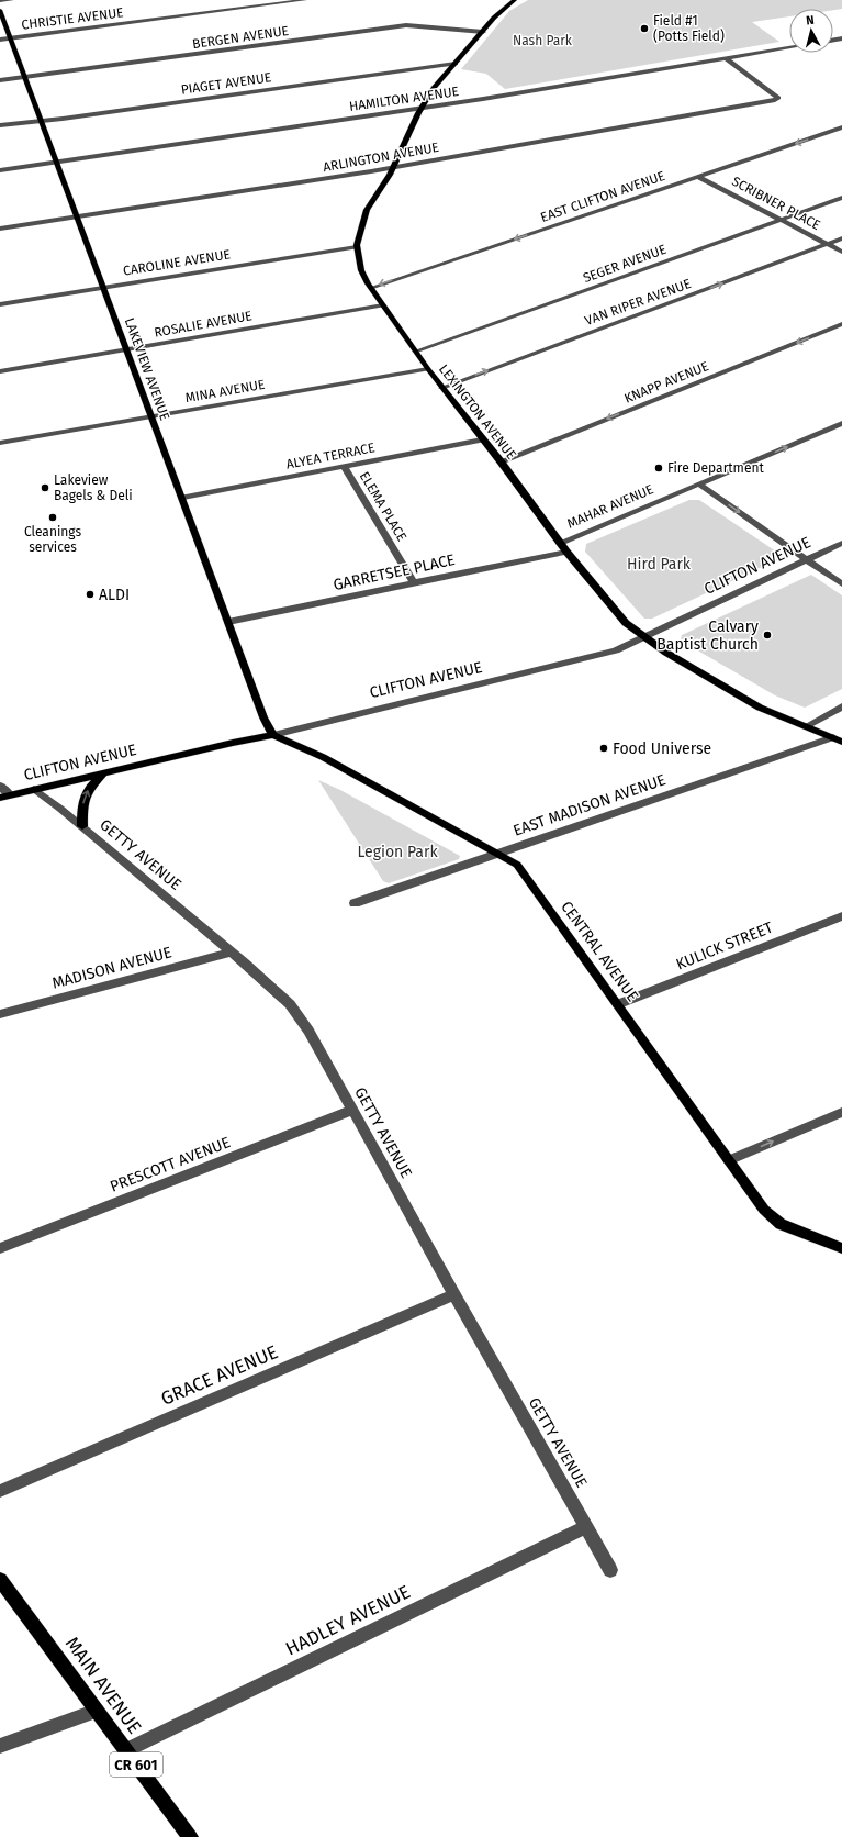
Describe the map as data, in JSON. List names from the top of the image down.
{
  "streets": {
    "main road": [
      "LAKEVIEW AVENUE",
      "LEXINGTON AVENUE",
      "CLIFTON AVENUE",
      "CENTRAL AVENUE",
      "MAIN AVENUE",
      "CR 601"
    ],
    "street": [
      "CHRISTIE AVENUE",
      "BERGEN AVENUE",
      "PIAGET AVENUE",
      "HAMILTON AVENUE",
      "ARLINGTON AVENUE",
      "EAST CLIFTON AVENUE",
      "SCRIBNER PLACE",
      "CAROLINE AVENUE",
      "SEGER AVENUE",
      "VAN RIPER AVENUE",
      "ROSALIE AVENUE",
      "KNAPP AVENUE",
      "MINA AVENUE",
      "ALYEA TERRACE",
      "ELEMA PLACE",
      "MAHAR AVENUE",
      "GARRETSEE PLACE",
      "EAST MADISON AVENUE",
      "GETTY AVENUE",
      "KULICK STREET",
      "MADISON AVENUE",
      "PRESCOTT AVENUE",
      "GRACE AVENUE",
      "HADLEY AVENUE"
    ]
  },
  "crossings": [
    ["CHRISTIE AVENUE", "LAKEVIEW AVENUE"],
    ["BERGEN AVENUE", "LAKEVIEW AVENUE"],
    ["BERGEN AVENUE", "LEXINGTON AVENUE"],
    ["PIAGET AVENUE", "LAKEVIEW AVENUE"],
    ["PIAGET AVENUE", "LEXINGTON AVENUE"],
    ["HAMILTON AVENUE", "ARLINGTON AVENUE"],
    ["HAMILTON AVENUE", "LAKEVIEW AVENUE"],
    ["HAMILTON AVENUE", "LEXINGTON AVENUE"],
    ["ARLINGTON AVENUE", "LAKEVIEW AVENUE"],
    ["ARLINGTON AVENUE", "LEXINGTON AVENUE"],
    ["EAST CLIFTON AVENUE", "SCRIBNER PLACE"],
    ["EAST CLIFTON AVENUE", "LEXINGTON AVENUE"],
    ["SCRIBNER PLACE", "SEGER AVENUE"],
    ["SCRIBNER PLACE", "VAN RIPER AVENUE"],
    ["CAROLINE AVENUE", "LAKEVIEW AVENUE"],
    ["CAROLINE AVENUE", "LEXINGTON AVENUE"],
    ["SEGER AVENUE", "LEXINGTON AVENUE"],
    ["VAN RIPER AVENUE", "LEXINGTON AVENUE"],
    ["ROSALIE AVENUE", "LAKEVIEW AVENUE"],
    ["ROSALIE AVENUE", "LEXINGTON AVENUE"],
    ["LAKEVIEW AVENUE", "MINA AVENUE"],
    ["LAKEVIEW AVENUE", "ALYEA TERRACE"],
    ["LAKEVIEW AVENUE", "CLIFTON AVENUE"],
    ["LAKEVIEW AVENUE", "GARRETSEE PLACE"],
    ["LAKEVIEW AVENUE", "CENTRAL AVENUE"],
    ["KNAPP AVENUE", "LEXINGTON AVENUE"],
    ["MINA AVENUE", "LEXINGTON AVENUE"],
    ["LEXINGTON AVENUE", "ALYEA TERRACE"],
    ["LEXINGTON AVENUE", "MAHAR AVENUE"],
    ["LEXINGTON AVENUE", "CLIFTON AVENUE"],
    ["LEXINGTON AVENUE", "GARRETSEE PLACE"],
    ["LEXINGTON AVENUE", "EAST MADISON AVENUE"],
    ["ALYEA TERRACE", "ELEMA PLACE"],
    ["ELEMA PLACE", "GARRETSEE PLACE"],
    ["CLIFTON AVENUE", "GETTY AVENUE"],
    ["CLIFTON AVENUE", "CENTRAL AVENUE"],
    ["EAST MADISON AVENUE", "CENTRAL AVENUE"],
    ["GETTY AVENUE", "MADISON AVENUE"],
    ["GETTY AVENUE", "PRESCOTT AVENUE"],
    ["GETTY AVENUE", "GRACE AVENUE"],
    ["GETTY AVENUE", "HADLEY AVENUE"],
    ["KULICK STREET", "CENTRAL AVENUE"],
    ["HADLEY AVENUE", "MAIN AVENUE"]
  ],
  "one_way": [
    "EAST CLIFTON AVENUE",
    "VAN RIPER AVENUE",
    "KNAPP AVENUE",
    "MAHAR AVENUE"
  ],
  "parks": ["Nash Park", "Hird Park", "Legion Park"],
  "places": [
    "Field #1 (Potts Field)",
    "Fire Department",
    "Lakeview Bagels & Deli",
    "Cleanings services",
    "ALDI",
    "Calvary Baptist Church",
    "Food Universe"
  ],
  "north": "top"
}
